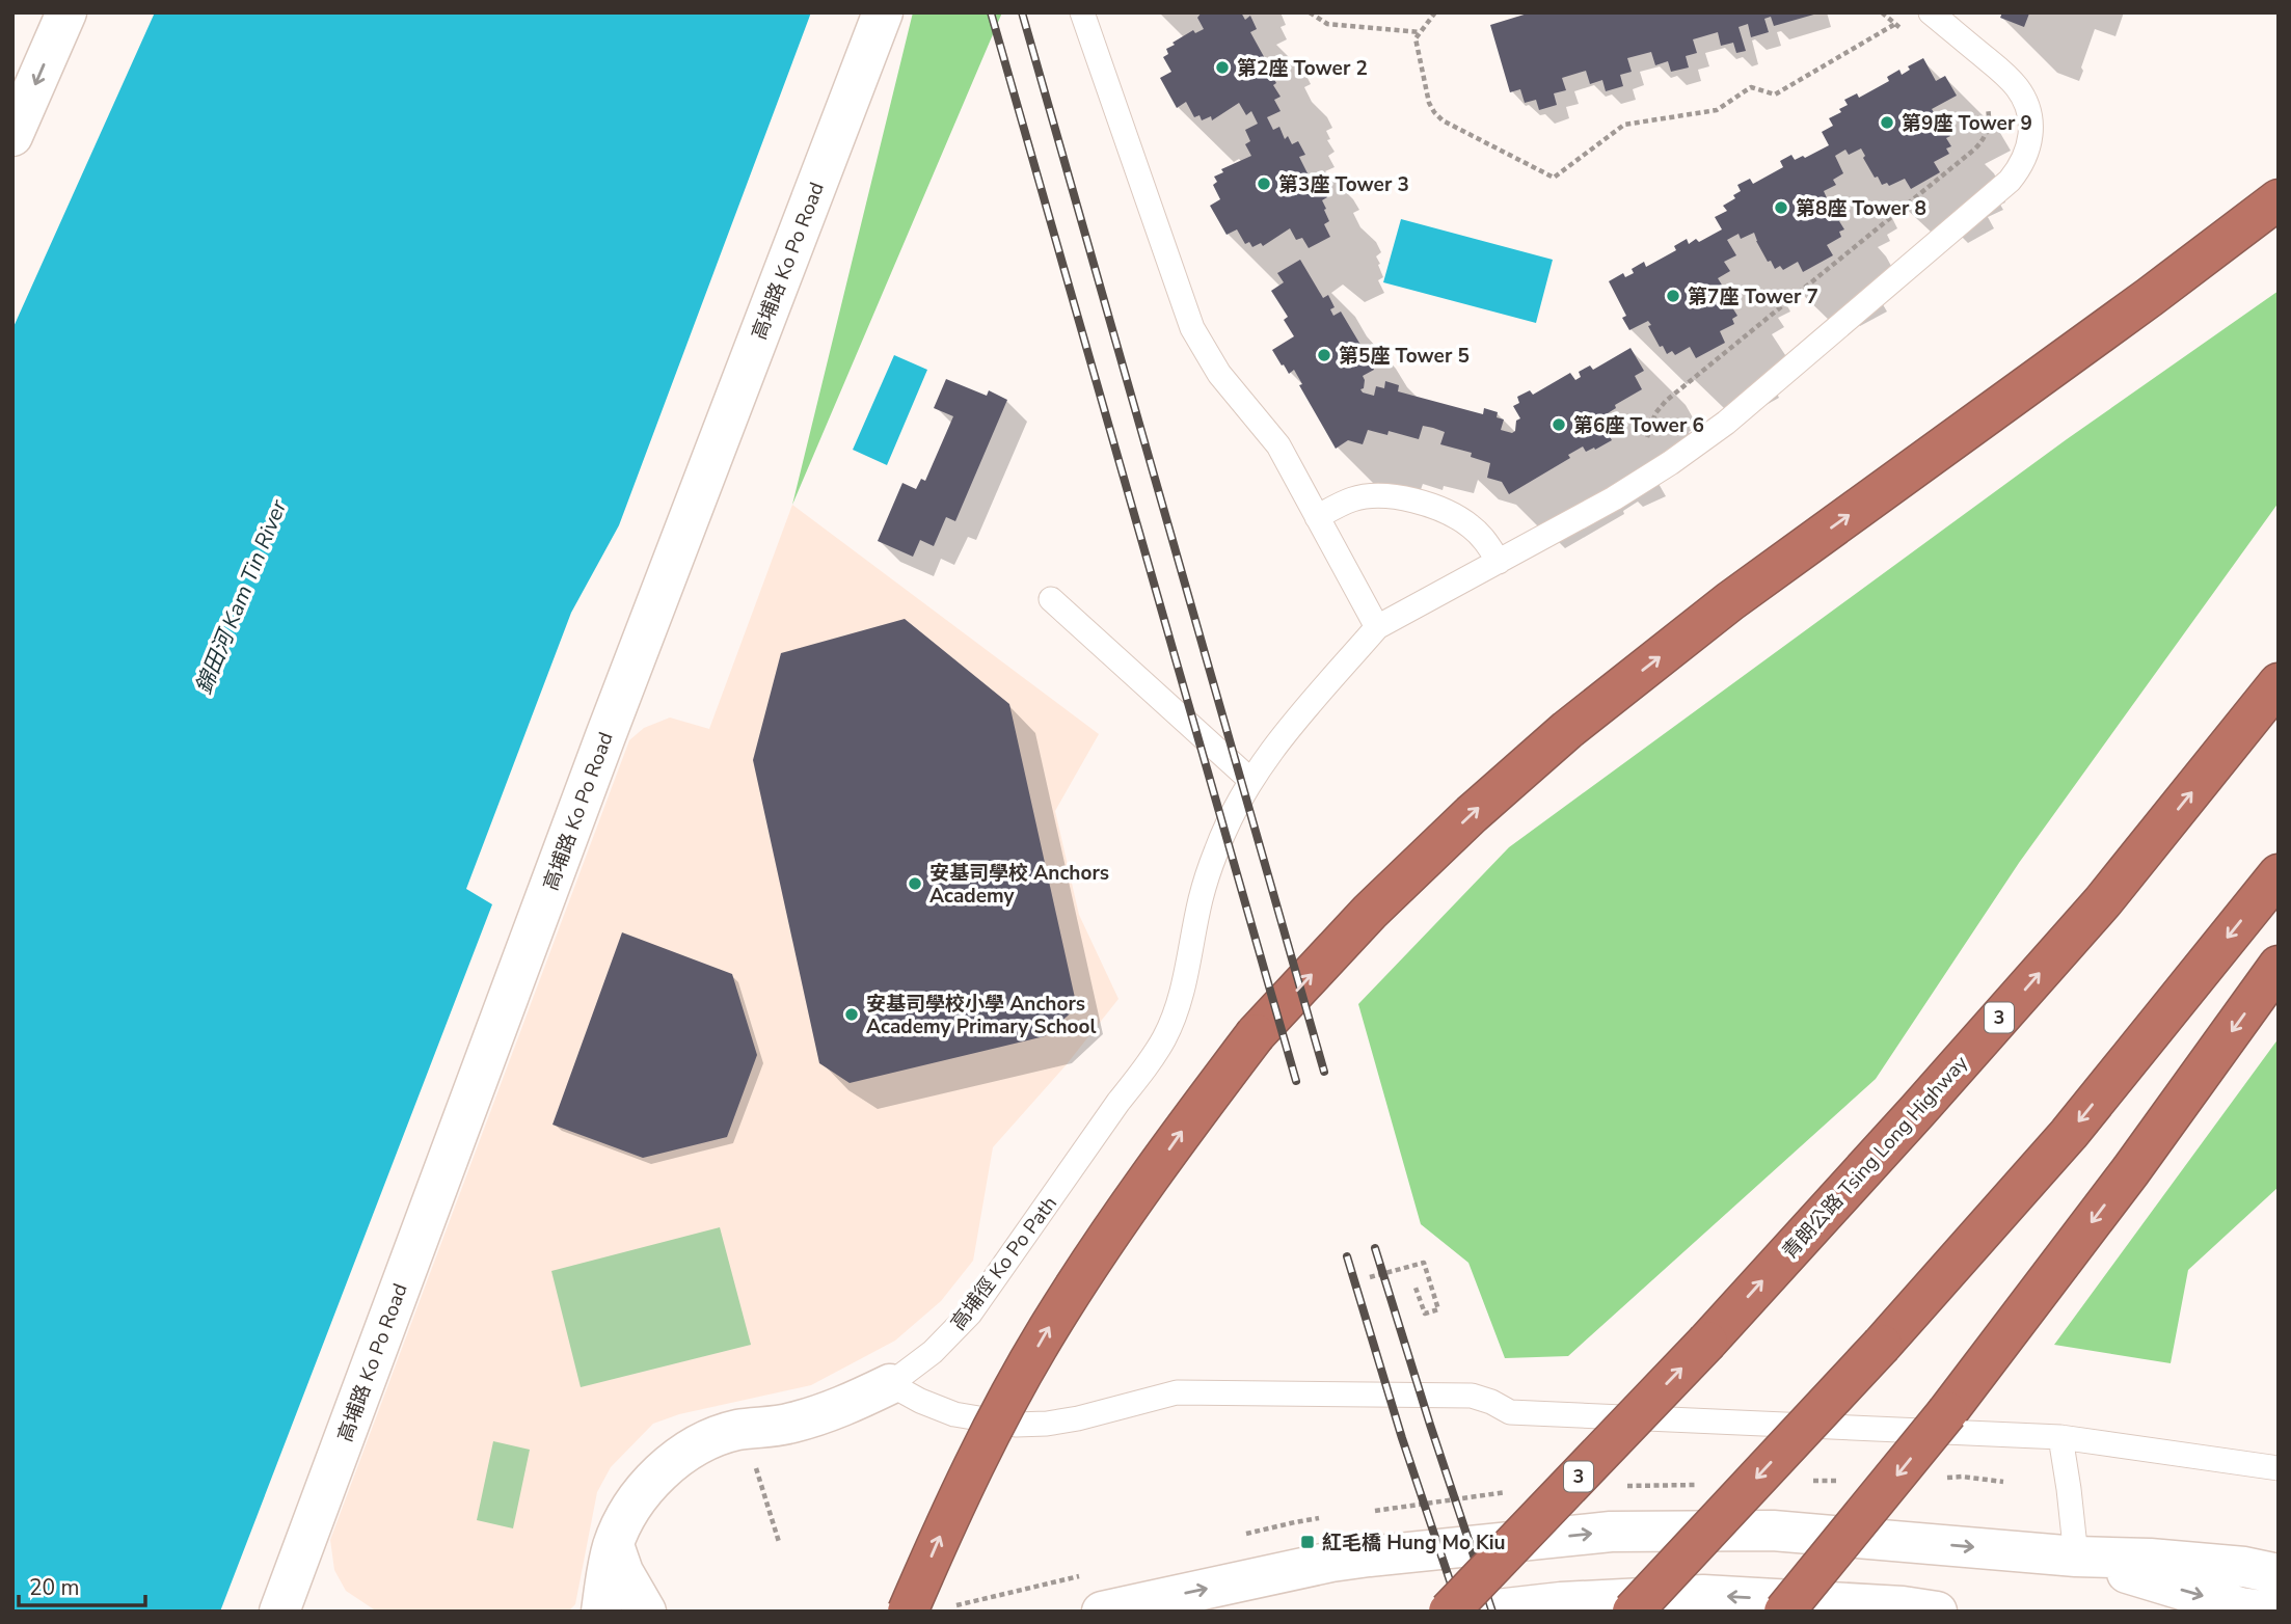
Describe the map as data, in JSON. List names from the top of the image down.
{
  "streets": {
    "highway": ["3", "青朗公路 Tsing Long Highway"],
    "street": ["高埔路 Ko Po Road", "高埔徑 Ko Po Path"]
  },
  "water": ["錦田河 Kam Tin River"],
  "places": {
    "other": [
      "第2座 Tower 2",
      "第9座 Tower 9",
      "第3座 Tower 3",
      "第8座 Tower 8",
      "第7座 Tower 7",
      "第5座 Tower 5",
      "第6座 Tower 6",
      "安基司學校 Anchors Academy",
      "安基司學校小學 Anchors Academy Primary School"
    ],
    "transit": ["紅毛橋 Hung Mo Kiu"]
  },
  "scale_bar": "20 m"
}
